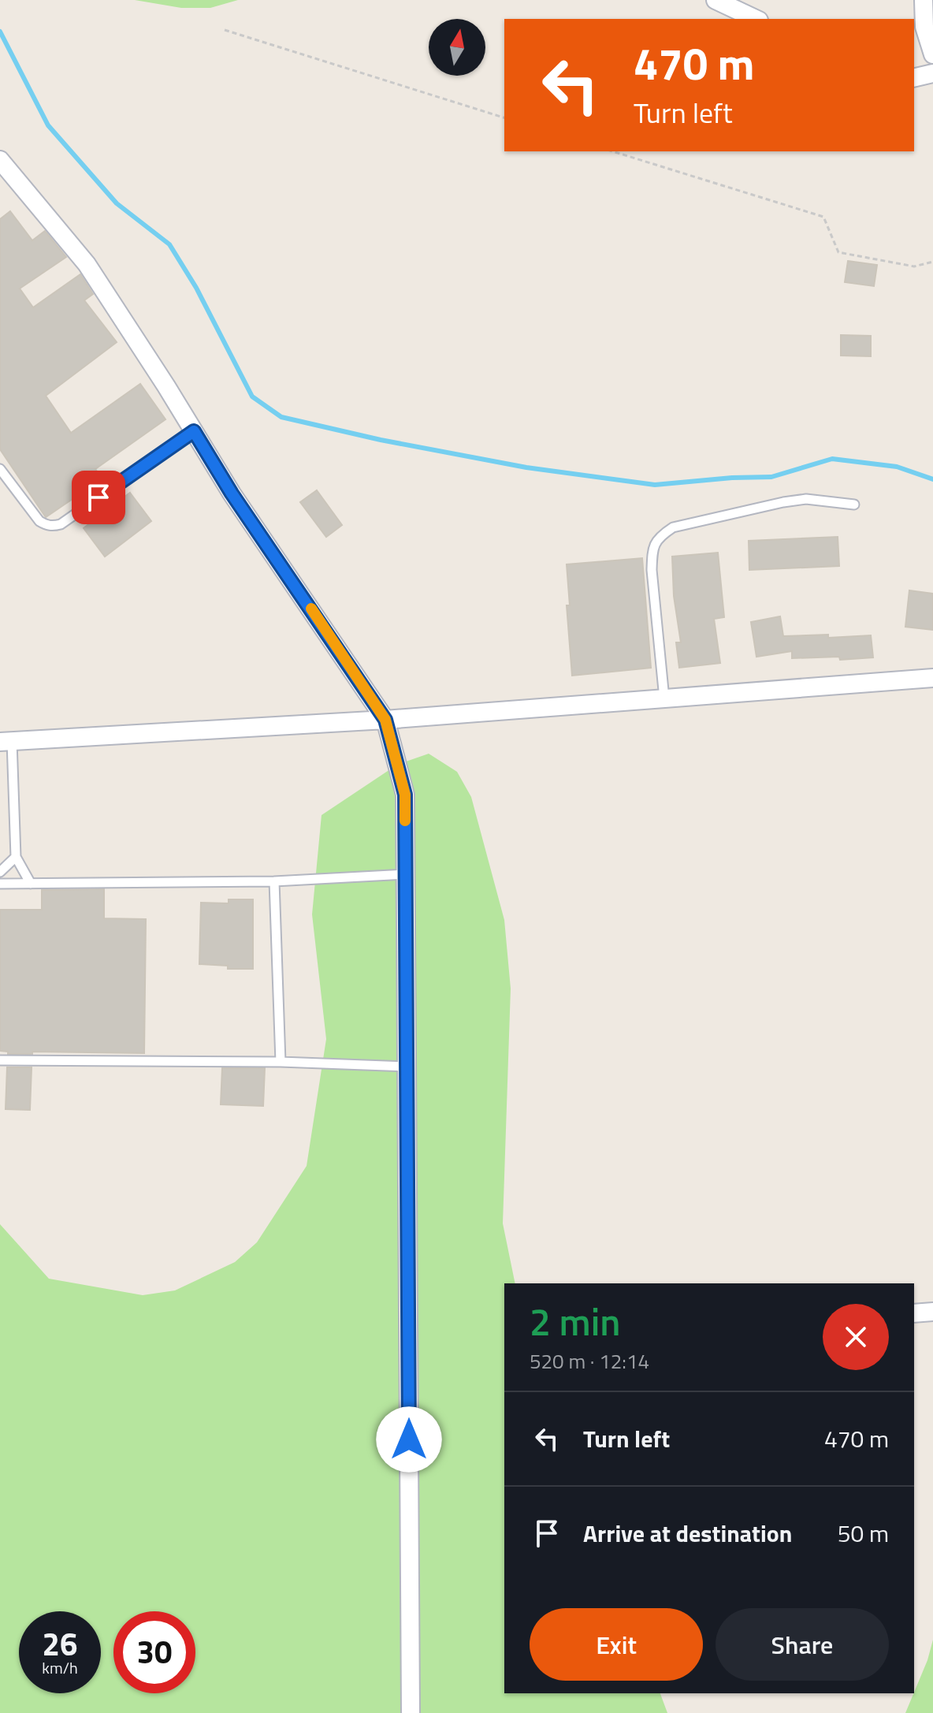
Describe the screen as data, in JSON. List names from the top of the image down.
{
  "north": "top",
  "page": {
    "turn": ["470 m", "Turn left"],
    "heading": ["2 min", "520 m · 12:14"],
    "list": [
      {
        "name": "Turn left",
        "value": "470 m"
      },
      {
        "name": "Arrive at destination",
        "value": "50 m"
      }
    ],
    "buttons": ["Exit", "Share"],
    "speed": "26 km/h",
    "limit": "30"
  }
}
